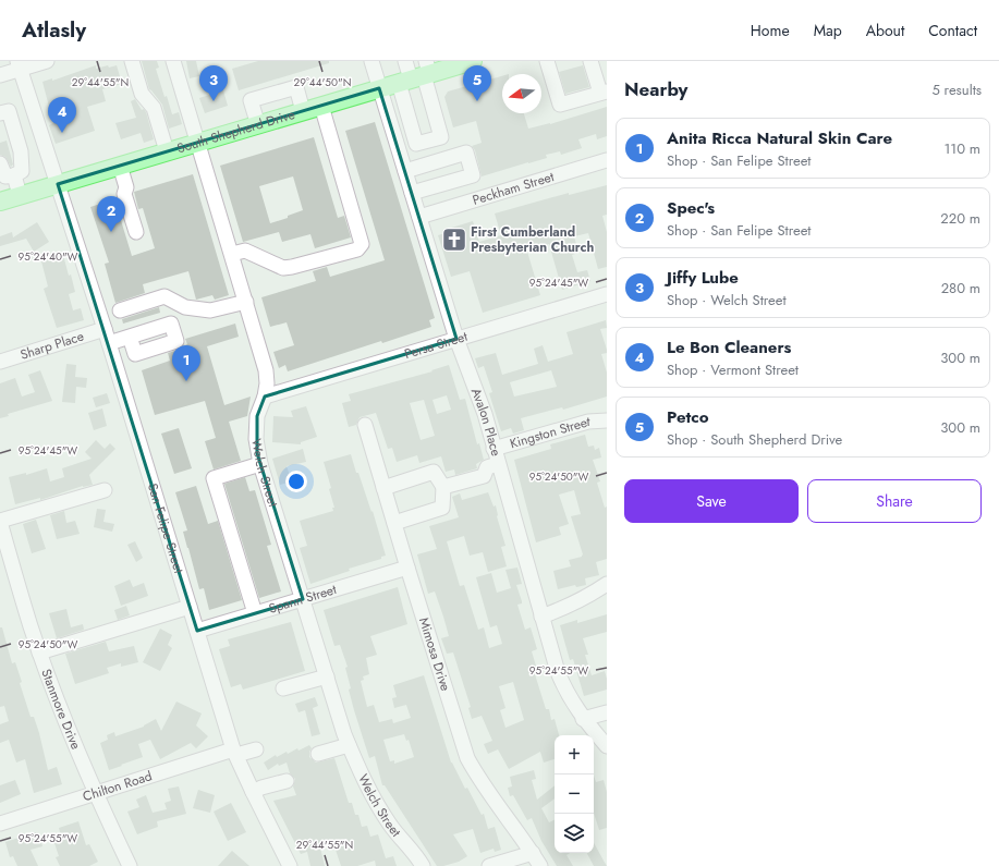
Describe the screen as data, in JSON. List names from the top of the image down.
{
  "streets": {
    "main road": ["South Shepherd Drive"],
    "street": [
      "Peckham Street",
      "Sharp Place",
      "Persa Street",
      "Avalon Place",
      "Kingston Street",
      "Welch Street",
      "San Felipe Street",
      "Spann Street",
      "Mimosa Drive",
      "Stanmore Drive",
      "Chilton Road"
    ]
  },
  "crossings": [
    ["South Shepherd Drive", "Avalon Place"],
    ["South Shepherd Drive", "Welch Street"],
    ["South Shepherd Drive", "San Felipe Street"],
    ["Peckham Street", "Avalon Place"],
    ["Sharp Place", "San Felipe Street"],
    ["Persa Street", "Avalon Place"],
    ["Persa Street", "Welch Street"],
    ["Avalon Place", "Kingston Street"],
    ["Welch Street", "Spann Street"],
    ["San Felipe Street", "Spann Street"],
    ["San Felipe Street", "Chilton Road"],
    ["Spann Street", "Mimosa Drive"],
    ["Stanmore Drive", "Chilton Road"]
  ],
  "places": {
    "church": ["First Cumberland Presbyterian Church"]
  },
  "north": "left",
  "page": {
    "header": "Atlasly",
    "nav": [
      "Home",
      "Map",
      "About",
      "Contact"
    ],
    "heading": ["Nearby", "5 results"],
    "pins": [
      "3",
      "5",
      "4",
      "2",
      "1"
    ],
    "list": [
      {
        "mark": "1",
        "name": "Anita Ricca Natural Skin Care",
        "note": "Shop · San Felipe Street",
        "value": "110 m"
      },
      {
        "mark": "2",
        "name": "Spec's",
        "note": "Shop · San Felipe Street",
        "value": "220 m"
      },
      {
        "mark": "3",
        "name": "Jiffy Lube",
        "note": "Shop · Welch Street",
        "value": "280 m"
      },
      {
        "mark": "4",
        "name": "Le Bon Cleaners",
        "note": "Shop · Vermont Street",
        "value": "300 m"
      },
      {
        "mark": "5",
        "name": "Petco",
        "note": "Shop · South Shepherd Drive",
        "value": "300 m"
      }
    ],
    "buttons": ["Save", "Share"],
    "map_buttons": ["+", "−"]
  },
  "coordinates": [
    "29°44'55\"N",
    "29°44'50\"N",
    "95°24'40\"W",
    "95°24'45\"W",
    "95°24'50\"W",
    "95°24'55\"W"
  ]
}
